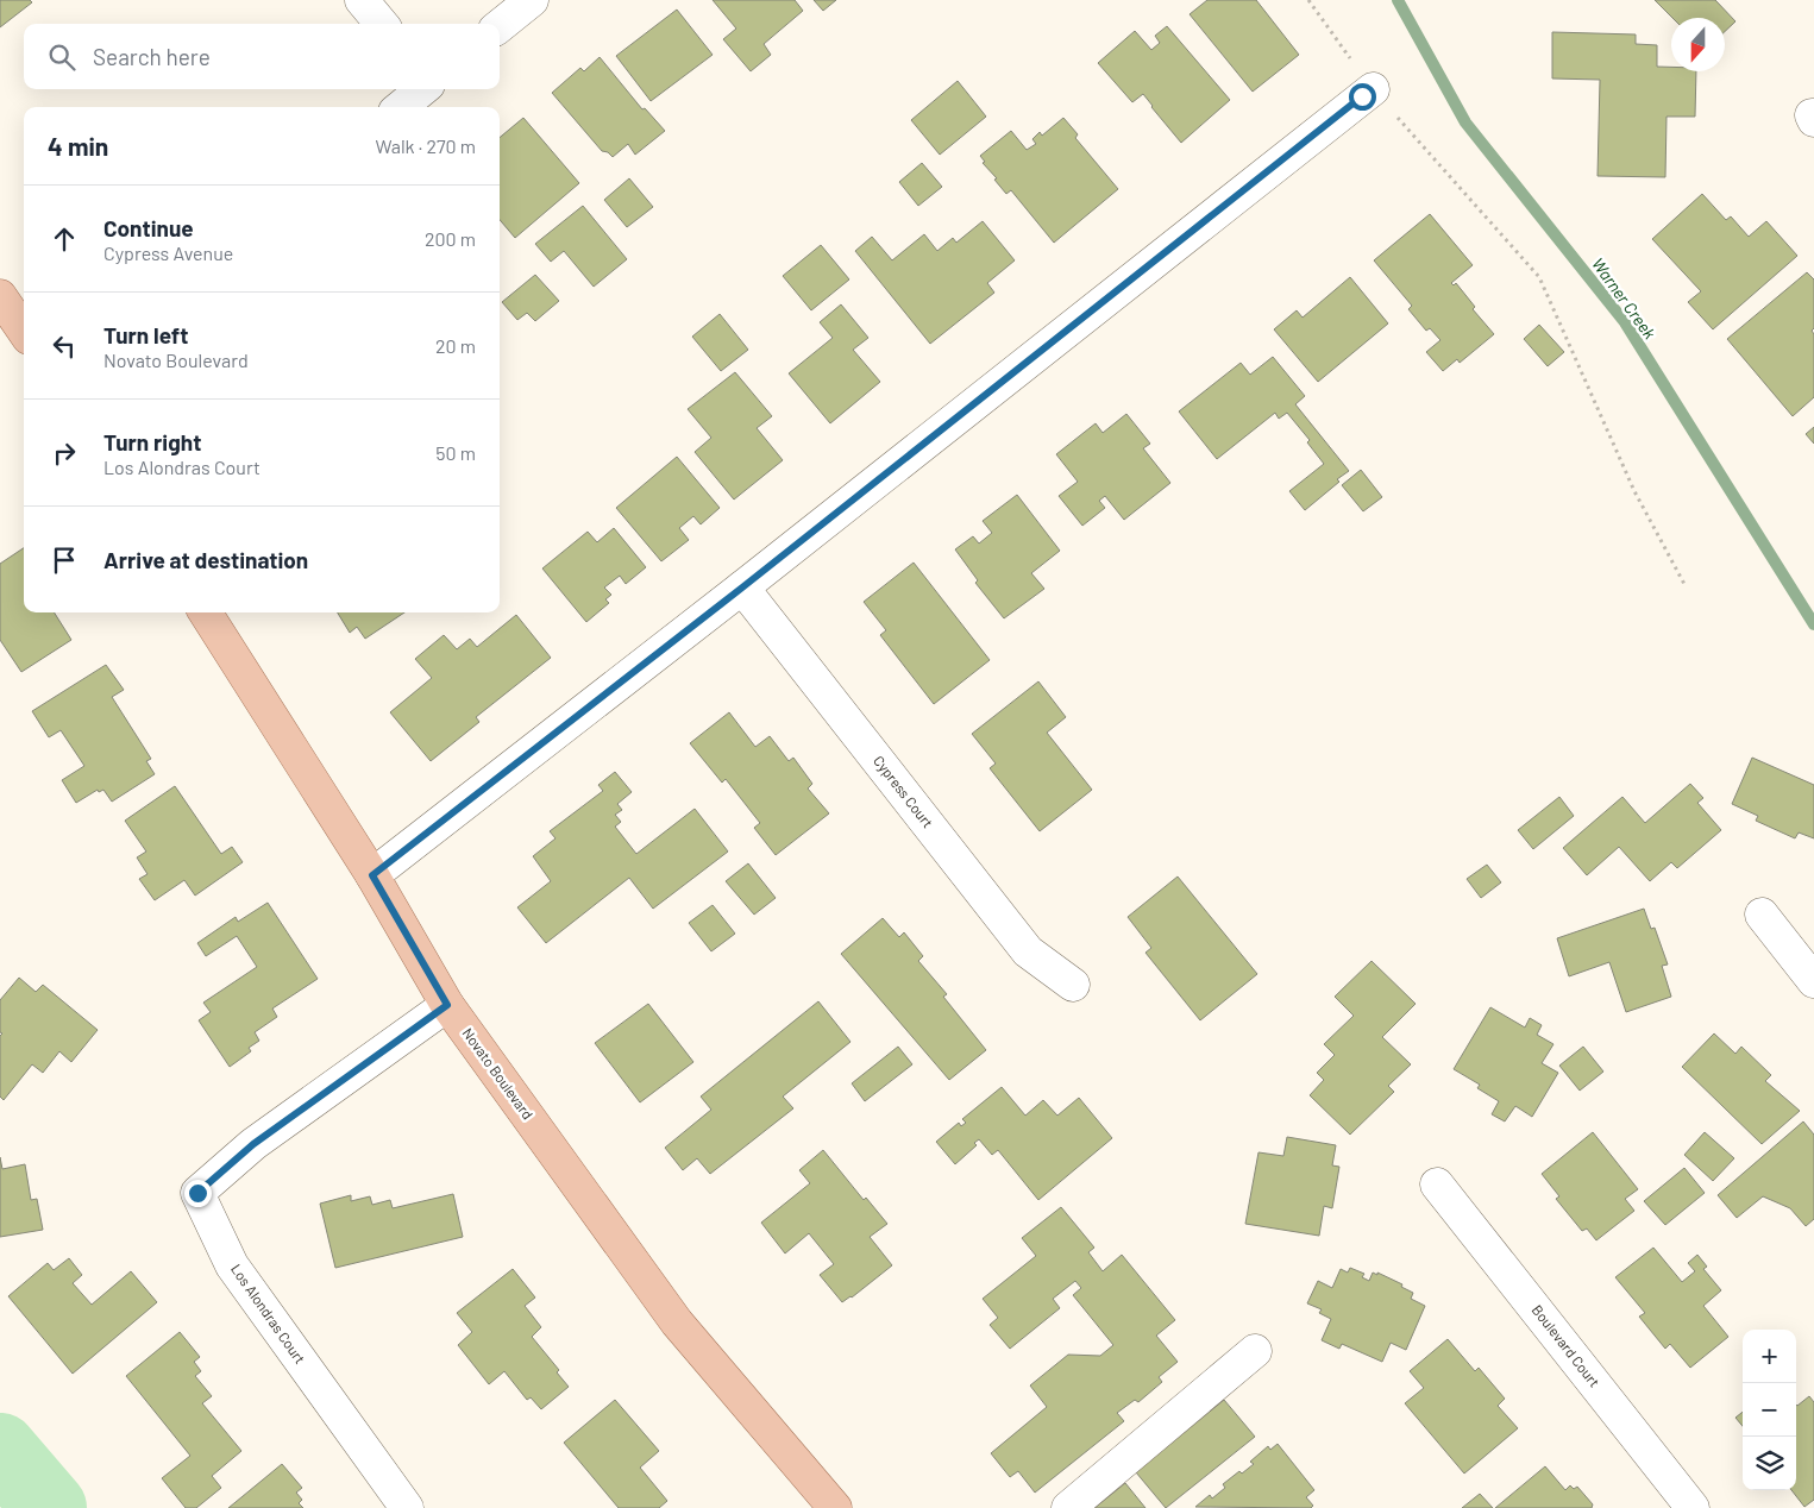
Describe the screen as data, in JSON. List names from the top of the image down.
{
  "streets": {
    "main road": ["Novato Boulevard"],
    "street": ["Cypress Court", "Los Alondras Court", "Boulevard Court"]
  },
  "crossings": [
    ["Novato Boulevard", "Los Alondras Court"]
  ],
  "water": ["Warner Creek"],
  "north": "bottom",
  "page": {
    "search": "Search here",
    "heading": ["4 min", "Walk · 270 m"],
    "list": [
      ["Continue", "Cypress Avenue", "200 m"],
      ["Turn left", "Novato Boulevard", "20 m"],
      ["Turn right", "Los Alondras Court", "50 m"],
      "Arrive at destination"
    ],
    "map_buttons": ["+", "−"]
  }
}
